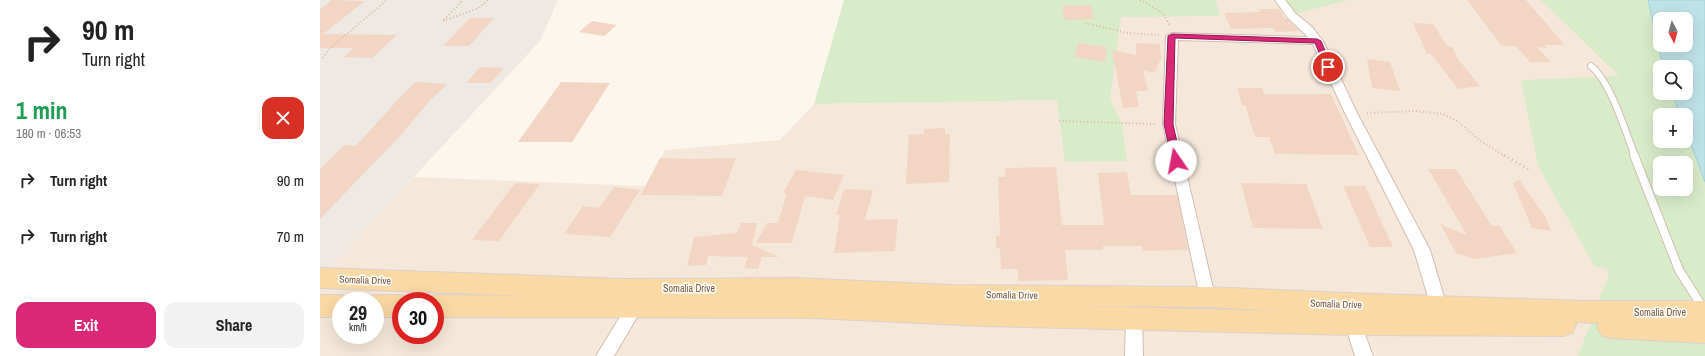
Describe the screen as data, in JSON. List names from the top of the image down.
{
  "streets": {
    "main road": ["Somalia Drive"]
  },
  "north": "bottom",
  "page": {
    "turn": ["90 m", "Turn right"],
    "map_buttons": ["+", "−"],
    "heading": ["1 min", "180 m · 06:53"],
    "list": [
      {
        "name": "Turn right",
        "value": "90 m"
      },
      {
        "name": "Turn right",
        "value": "70 m"
      }
    ],
    "speed": "29 km/h",
    "limit": "30",
    "buttons": ["Exit", "Share"]
  }
}
